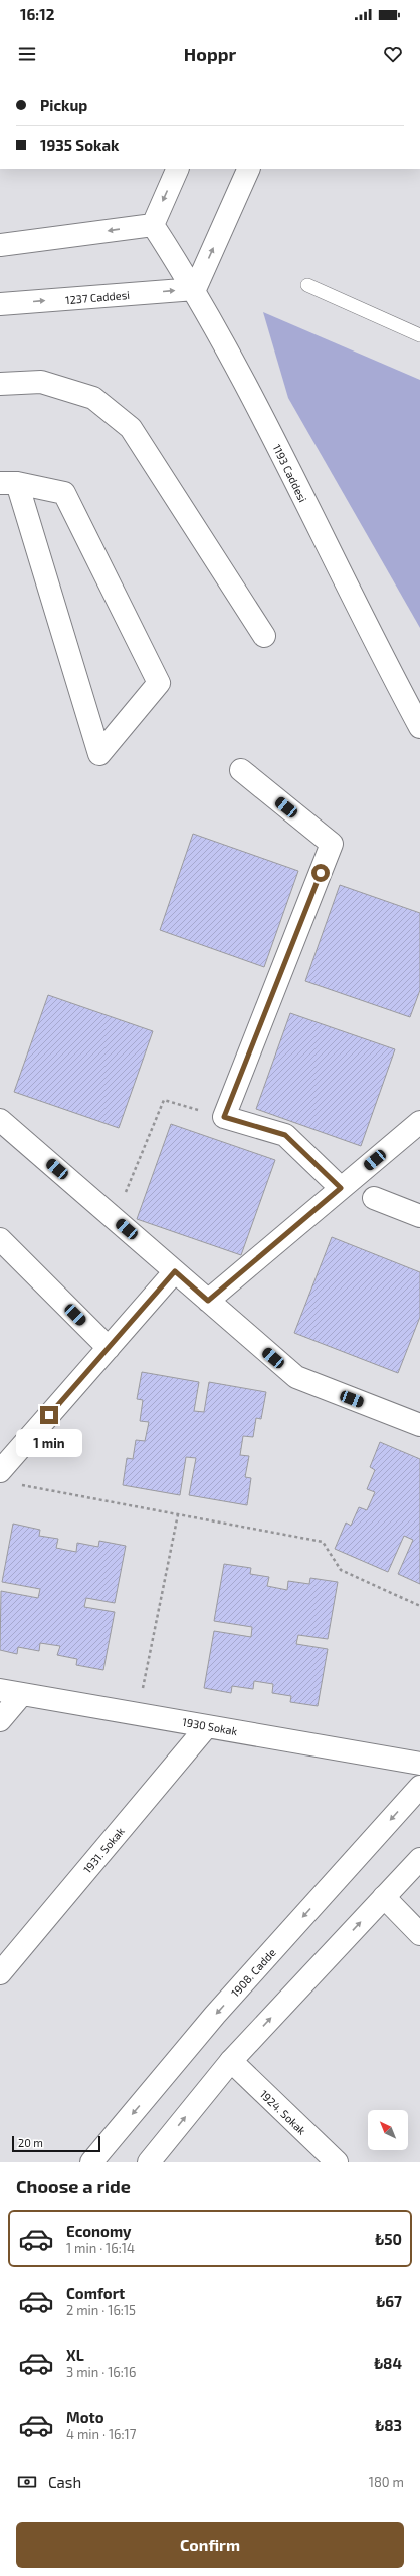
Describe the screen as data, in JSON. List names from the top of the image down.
{
  "streets": {
    "street": [
      "1237 Caddesi",
      "1193 Caddesi",
      "1930 Sokak",
      "1931. Sokak",
      "1908. Cadde",
      "1924. Sokak"
    ]
  },
  "crossings": [
    ["1237 Caddesi", "1193 Caddesi"],
    ["1930 Sokak", "1931. Sokak"]
  ],
  "scale_bar": "20 m",
  "north": "top left",
  "page": {
    "status": "16:12",
    "header": "Hoppr",
    "banner": ["Pickup", "1935 Sokak"],
    "bubble": "1 min",
    "scale": "20 m",
    "heading": "Choose a ride",
    "list": [
      {
        "name": "Economy",
        "note": "1 min · 16:14",
        "value": "₺50"
      },
      {
        "name": "Comfort",
        "note": "2 min · 16:15",
        "value": "₺67"
      },
      {
        "name": "XL",
        "note": "3 min · 16:16",
        "value": "₺84"
      },
      {
        "name": "Moto",
        "note": "4 min · 16:17",
        "value": "₺83"
      }
    ],
    "pay": ["Cash", "180 m"],
    "buttons": "Confirm"
  }
}
